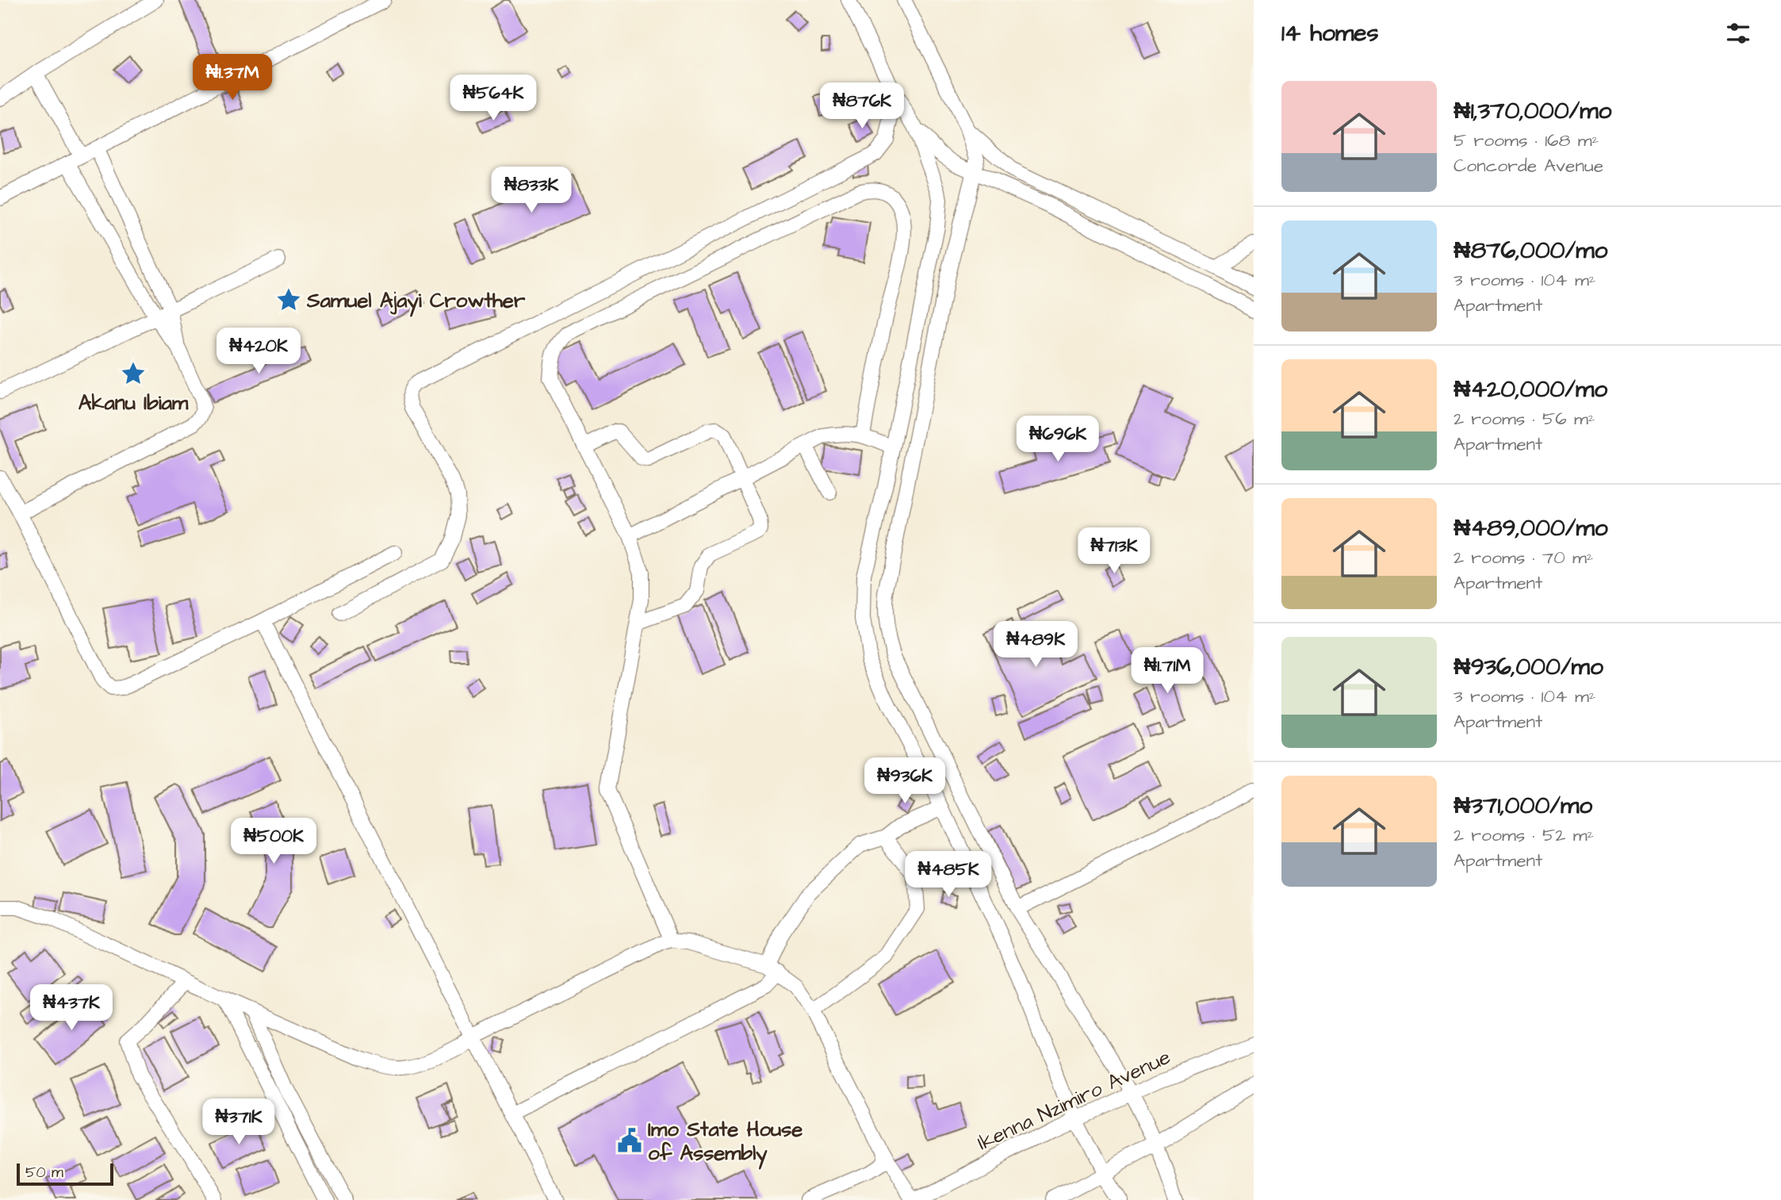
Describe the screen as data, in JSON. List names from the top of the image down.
{
  "streets": {
    "street": ["Ikenna Nzimiro Avenue"]
  },
  "places": {
    "place": ["Samuel Ajayi Crowther", "Akanu Ibiam"],
    "public building": ["Imo State House of Assembly"]
  },
  "scale_bar": "50 m",
  "page": {
    "heading": "14 homes",
    "price": [
      "₦1.37M",
      "₦564K",
      "₦876K",
      "₦833K",
      "₦420K",
      "₦696K",
      "₦713K",
      "₦489K",
      "₦1.71M",
      "₦936K",
      "₦500K",
      "₦485K",
      "₦437K",
      "₦371K"
    ],
    "list": [
      {
        "name": "₦1,370,000/mo",
        "note": "5 rooms · 168 m² · Concorde Avenue"
      },
      {
        "name": "₦876,000/mo",
        "note": "3 rooms · 104 m² · Apartment"
      },
      {
        "name": "₦420,000/mo",
        "note": "2 rooms · 56 m² · Apartment"
      },
      {
        "name": "₦489,000/mo",
        "note": "2 rooms · 70 m² · Apartment"
      },
      {
        "name": "₦936,000/mo",
        "note": "3 rooms · 104 m² · Apartment"
      },
      {
        "name": "₦371,000/mo",
        "note": "2 rooms · 52 m² · Apartment"
      }
    ],
    "scale": "50 m"
  }
}
